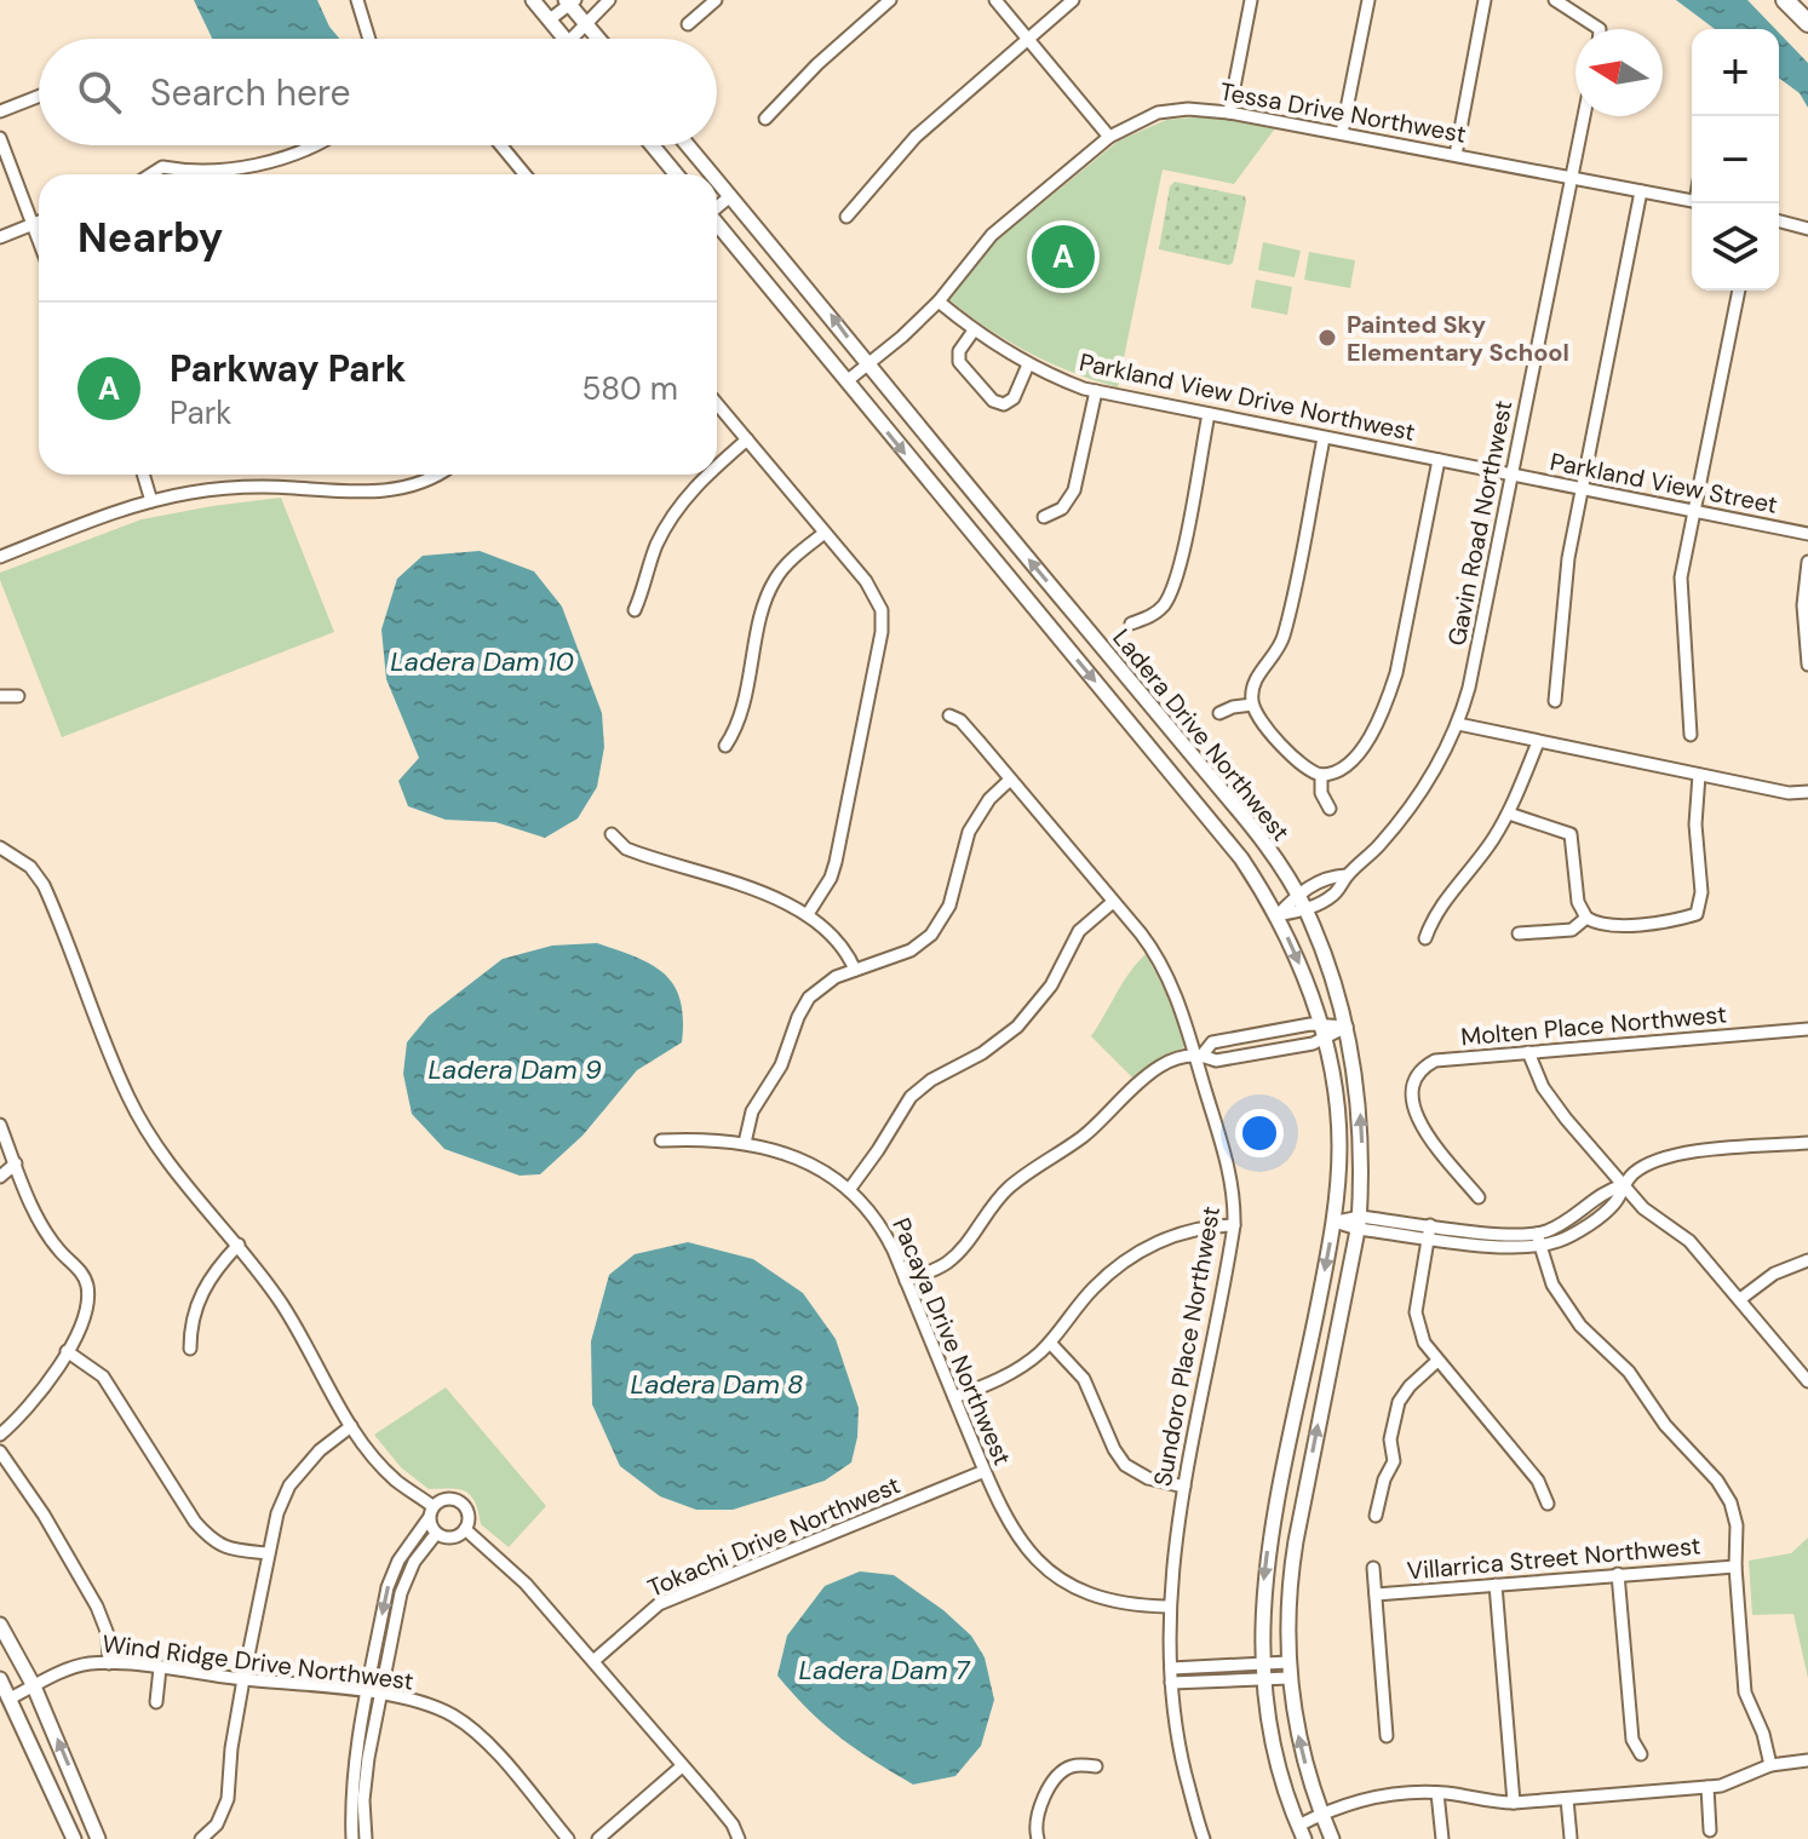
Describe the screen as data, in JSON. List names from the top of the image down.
{
  "streets": {
    "main road": ["Ladera Drive Northwest"],
    "street": [
      "Tessa Drive Northwest",
      "Parkland View Drive Northwest",
      "Parkland View Street",
      "Gavin Road Northwest",
      "Molten Place Northwest",
      "Pacaya Drive Northwest",
      "Sundoro Place Northwest",
      "Tokachi Drive Northwest",
      "Villarrica Street Northwest",
      "Wind Ridge Drive Northwest"
    ]
  },
  "crossings": [
    ["Tessa Drive Northwest", "Parkland View Drive Northwest"],
    ["Tessa Drive Northwest", "Gavin Road Northwest"],
    ["Tessa Drive Northwest", "Ladera Drive Northwest"],
    ["Parkland View Drive Northwest", "Parkland View Street"],
    ["Parkland View Drive Northwest", "Gavin Road Northwest"],
    ["Parkland View Street", "Gavin Road Northwest"],
    ["Gavin Road Northwest", "Ladera Drive Northwest"],
    ["Pacaya Drive Northwest", "Sundoro Place Northwest"],
    ["Pacaya Drive Northwest", "Tokachi Drive Northwest"]
  ],
  "water": [
    "Ladera Dam 10",
    "Ladera Dam 9",
    "Ladera Dam 8",
    "Ladera Dam 7"
  ],
  "places": ["Painted Sky Elementary School"],
  "north": "left",
  "page": {
    "map_buttons": ["+", "−"],
    "search": "Search here",
    "heading": "Nearby",
    "pins": "A",
    "list": [
      {
        "mark": "A",
        "name": "Parkway Park",
        "note": "Park",
        "value": "580 m"
      }
    ]
  }
}
